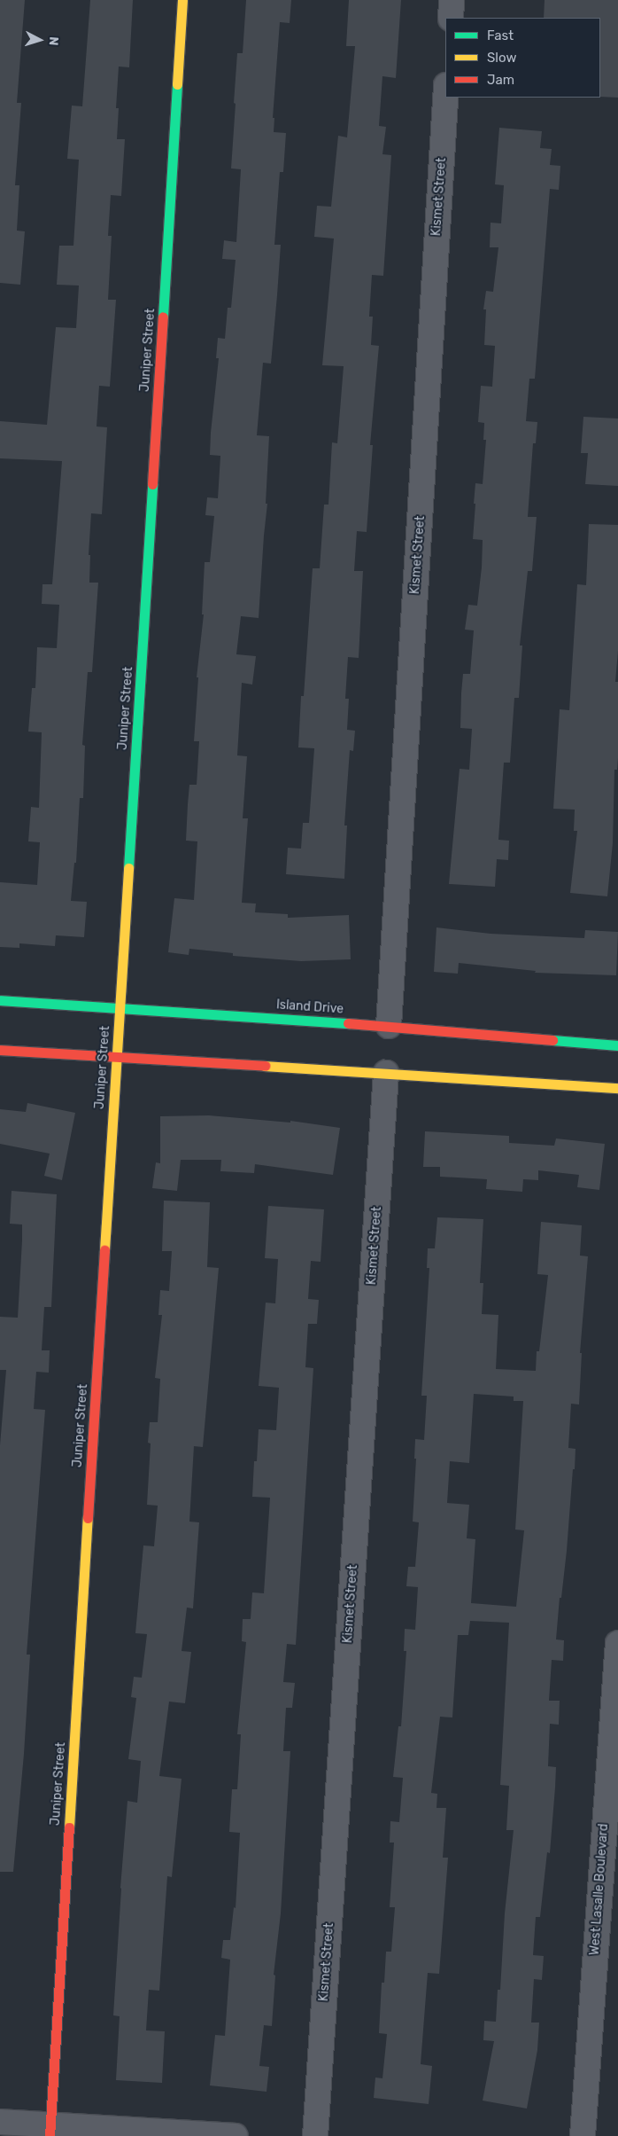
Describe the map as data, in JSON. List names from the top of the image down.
{
  "streets": {
    "street": [
      "Kismet Street",
      "Juniper Street",
      "Island Drive",
      "West Lasalle Boulevard"
    ]
  },
  "crossings": [
    ["Kismet Street", "Island Drive"],
    ["Juniper Street", "Island Drive"]
  ],
  "legend": ["Fast", "Slow", "Jam"],
  "north": "right"
}
